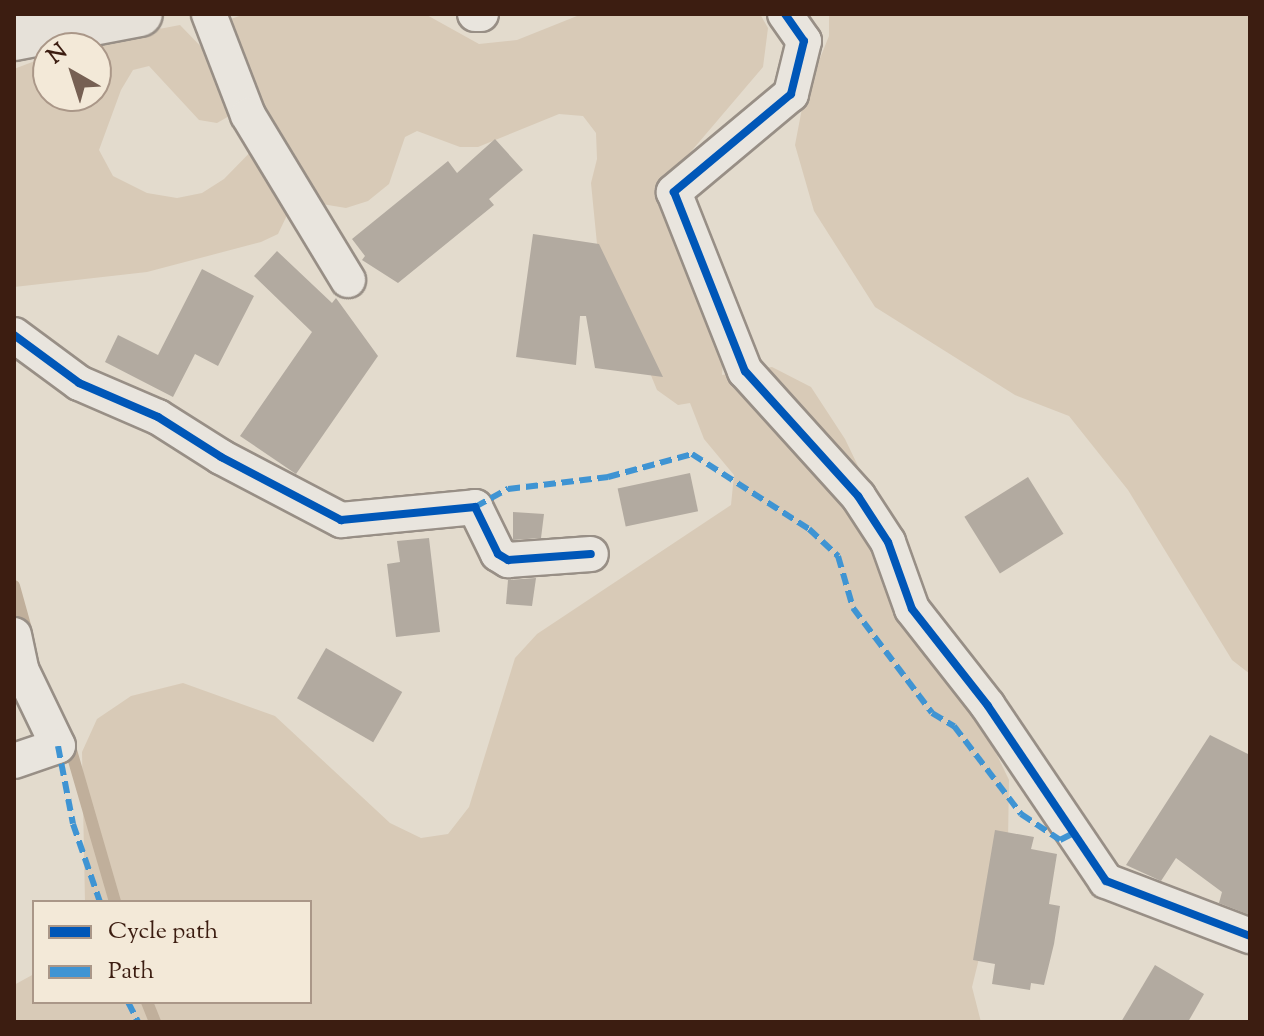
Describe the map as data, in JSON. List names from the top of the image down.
{
  "legend": ["Cycle path", "Path"],
  "north": "top left"
}
